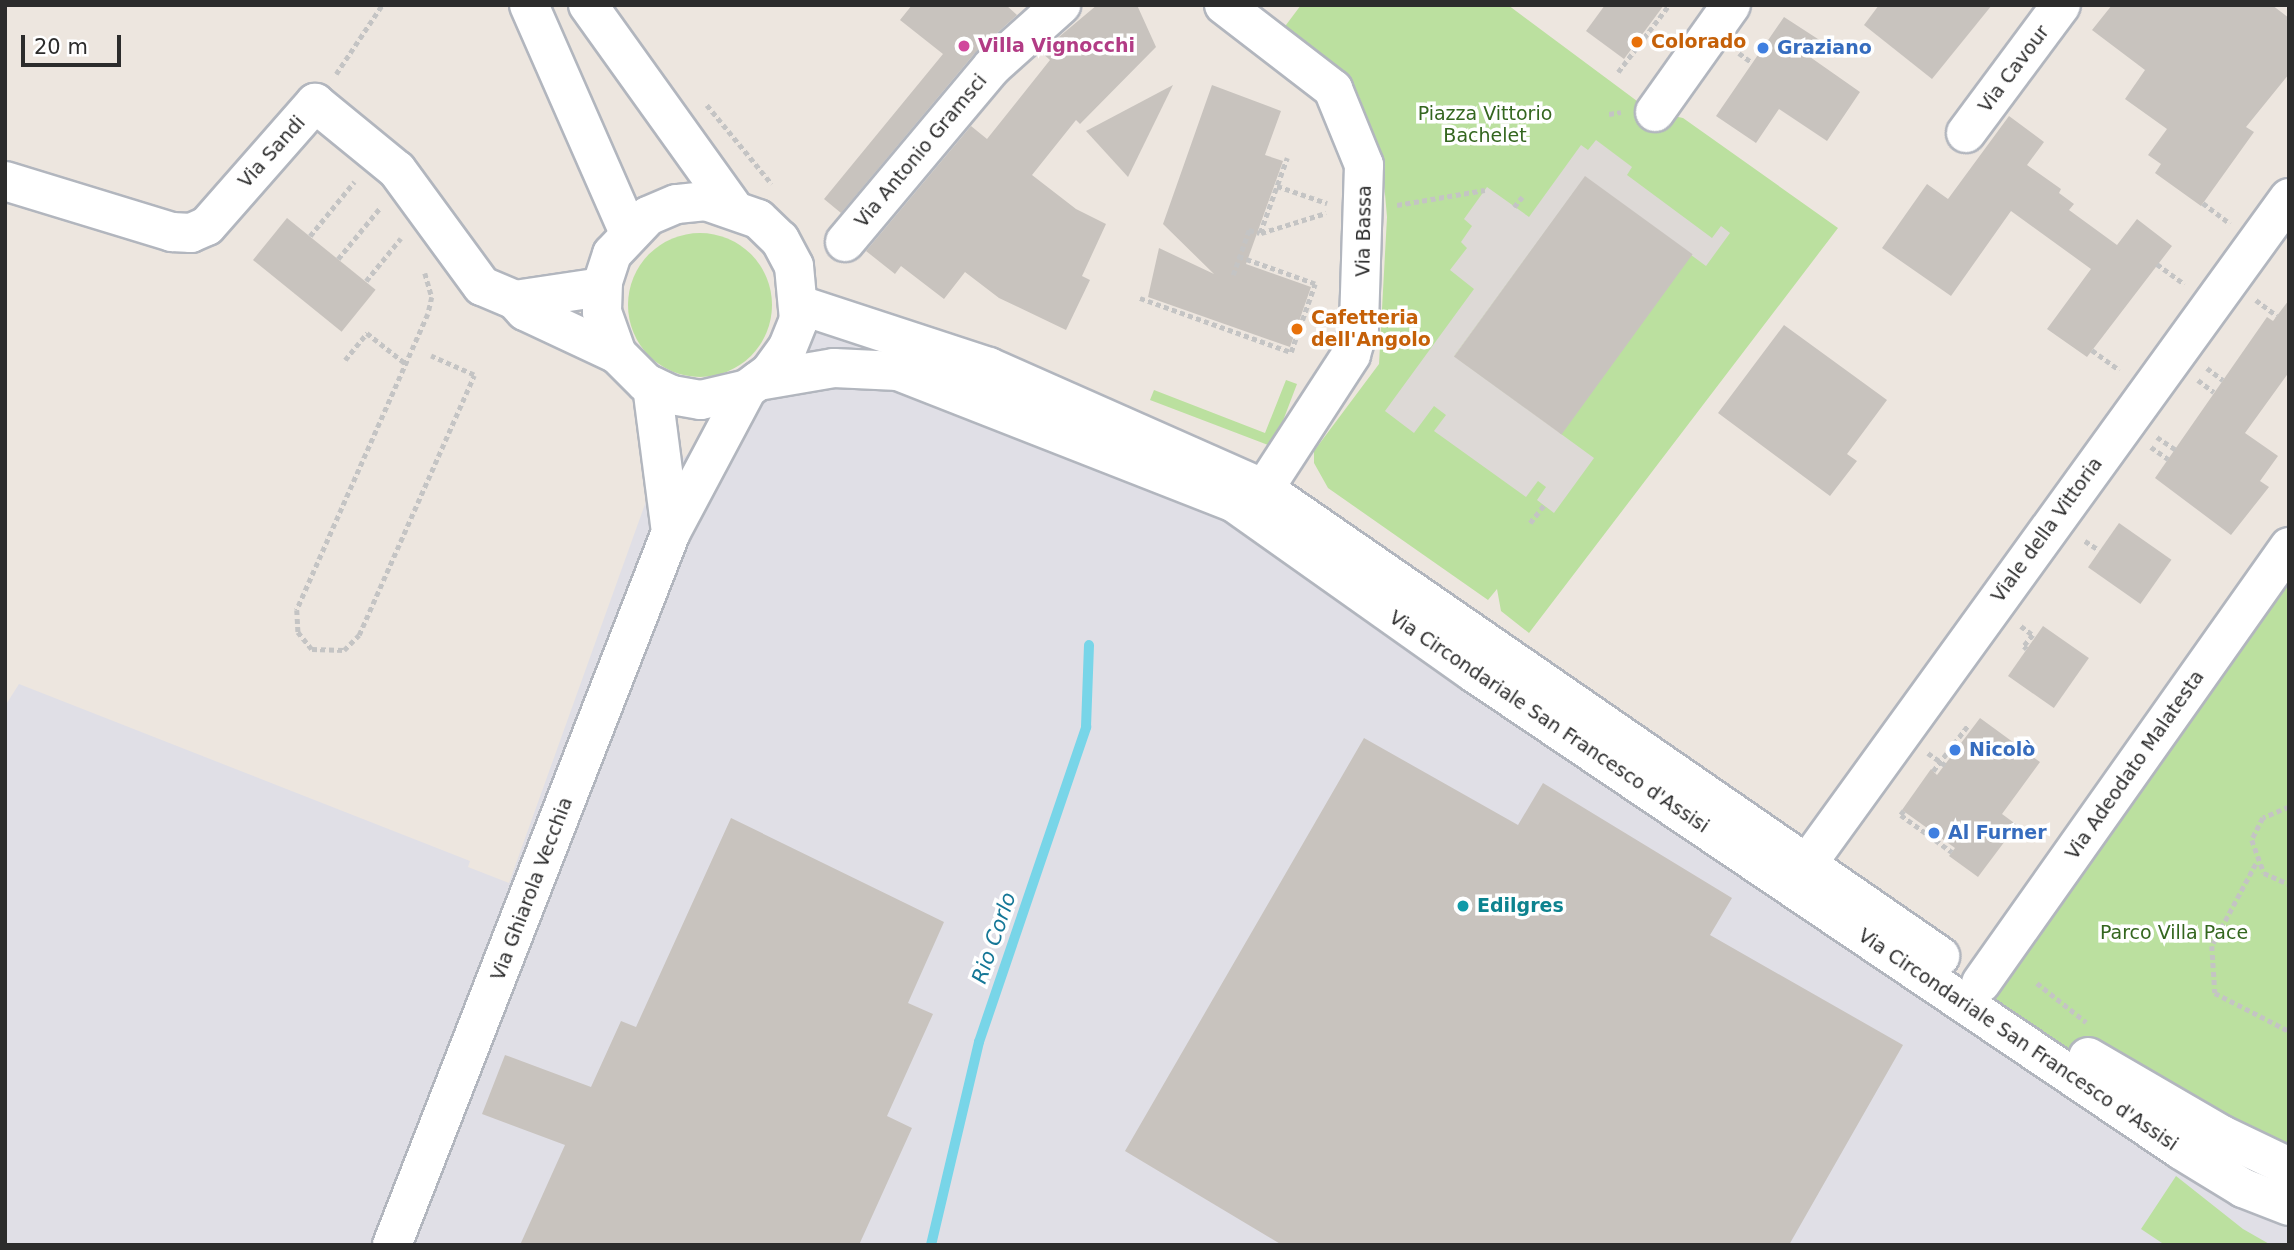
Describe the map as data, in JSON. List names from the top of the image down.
{
  "streets": {
    "street": [
      "Via Cavour",
      "Via Antonio Gramsci",
      "Via Sandi",
      "Via Bassa",
      "Viale della Vittoria",
      "Via Circondariale San Francesco d'Assisi",
      "Via Adeodato Malatesta",
      "Via Ghiarola Vecchia"
    ]
  },
  "crossings": [
    ["Via Sandi", "Via Circondariale San Francesco d'Assisi"],
    ["Via Sandi", "Via Ghiarola Vecchia"],
    ["Via Bassa", "Via Circondariale San Francesco d'Assisi"],
    ["Viale della Vittoria", "Via Circondariale San Francesco d'Assisi"],
    ["Via Circondariale San Francesco d'Assisi", "Via Adeodato Malatesta"],
    ["Via Circondariale San Francesco d'Assisi", "Via Ghiarola Vecchia"]
  ],
  "water": ["Rio Corlo"],
  "parks": ["Piazza Vittorio Bachelet", "Parco Villa Pace"],
  "places": [
    "Colorado",
    "Villa Vignocchi",
    "Graziano",
    "Cafetteria dell'Angolo",
    "Nicolò",
    "Al Furner",
    "Edilgres"
  ],
  "scale_bar": "20 m"
}
